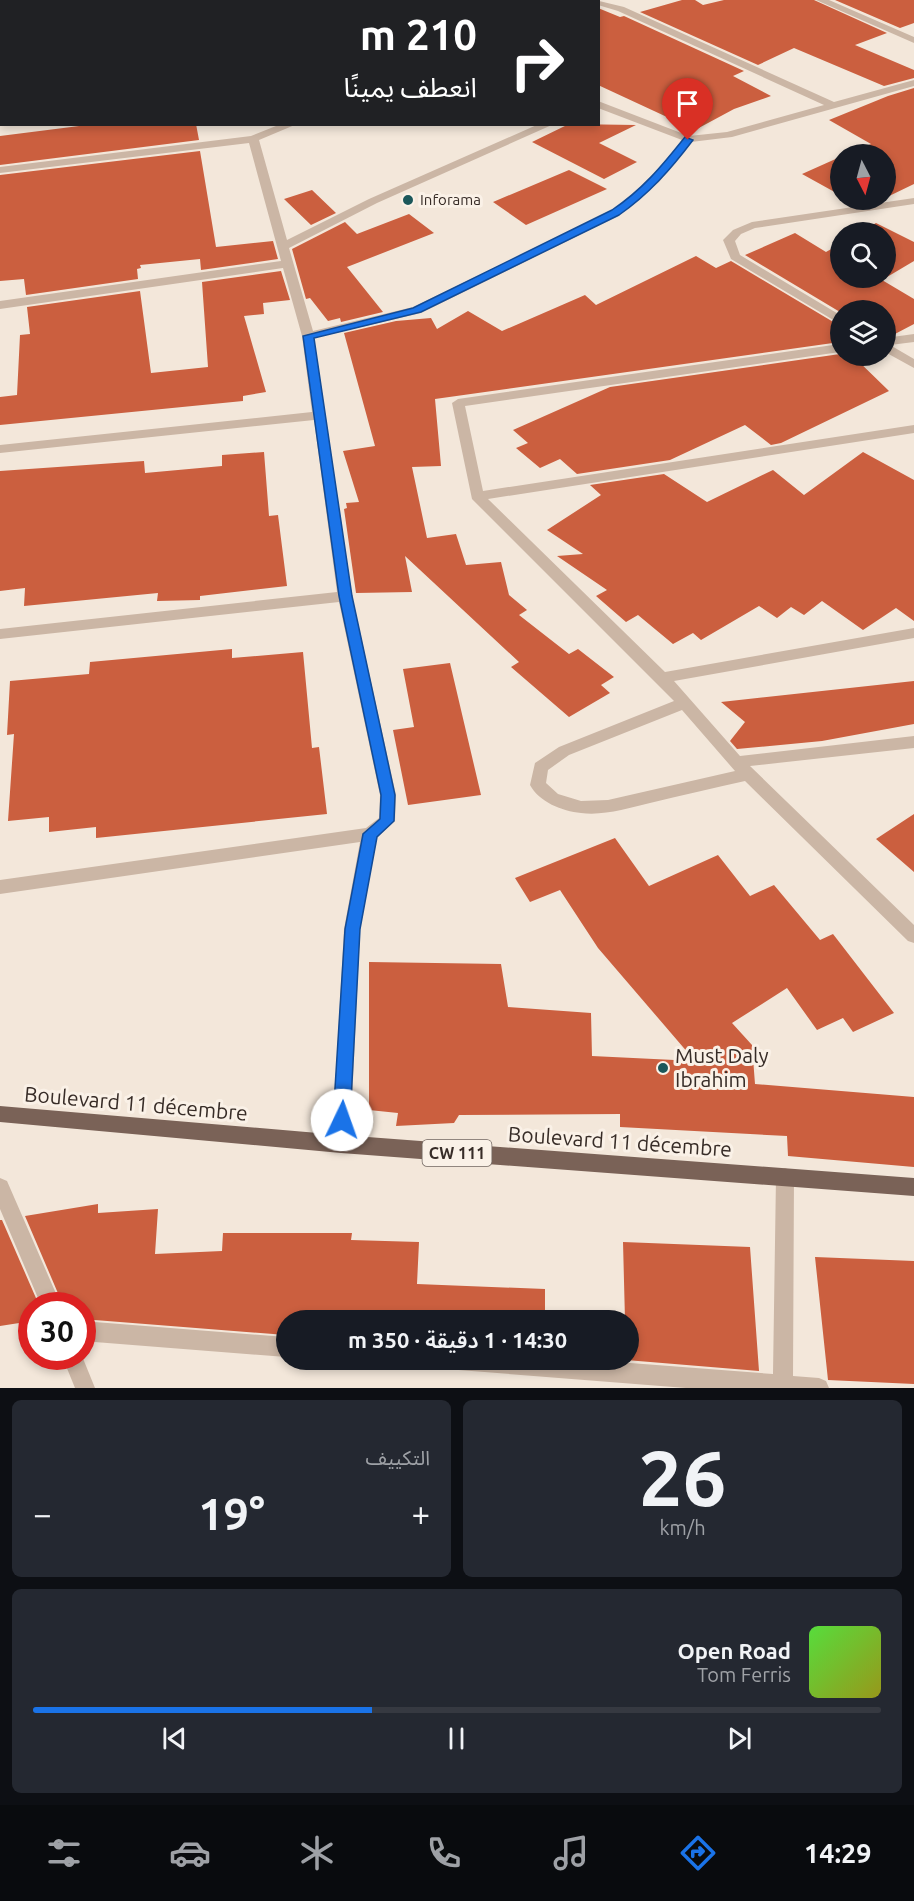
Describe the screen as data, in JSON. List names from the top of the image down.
{
  "streets": {
    "main road": ["Boulevard 11 décembre", "CW 111"]
  },
  "places": ["Inforama", "Must Daly Ibrahim"],
  "north": "bottom",
  "page": {
    "turn": ["210 m", "انعطف يمينًا"],
    "limit": "30",
    "trip": "14:30 · 1 دقيقة · 350 m",
    "tile": [
      ["26", "km/h"],
      "التكييف"
    ],
    "heat": ["−", "19°", "+"],
    "song": ["Open Road", "Tom Ferris"],
    "tabs": "14:29"
  }
}
